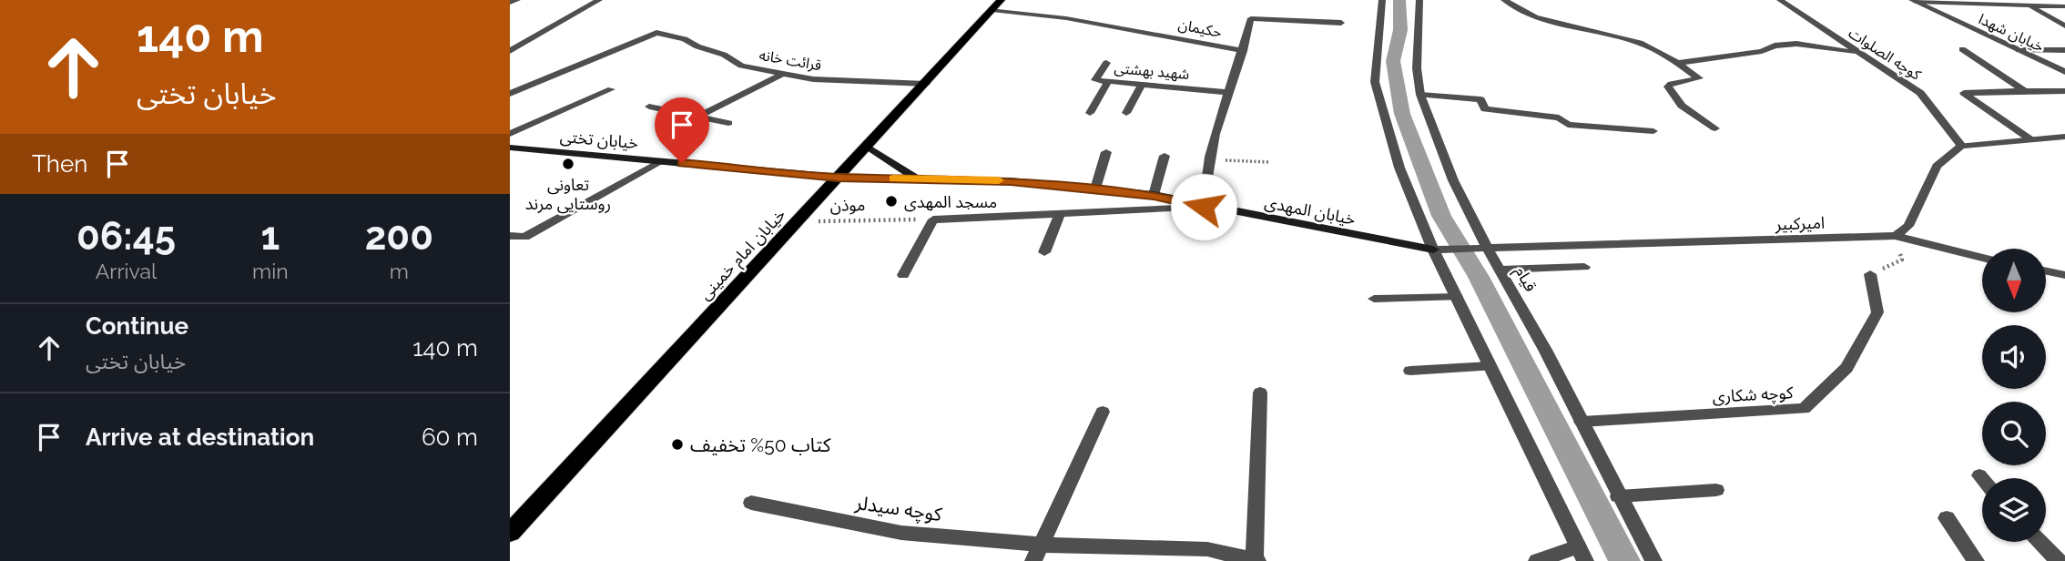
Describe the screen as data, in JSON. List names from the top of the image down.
{
  "streets": {
    "main road": ["خیابان تختی", "خیابان المهدی", "خیابان امام خمینی"],
    "street": [
      "حکیمان",
      "خیابان شهدا",
      "کوچه الصلوات",
      "قرائت خانه",
      "شهید بهشتی",
      "امیرکبیر",
      "قیام",
      "کوچه شکاری",
      "کوچه سیدلر"
    ],
    "path": ["موذن"]
  },
  "crossings": [
    ["حکیمان", "خیابان امام خمینی"],
    ["قرائت خانه", "خیابان امام خمینی"],
    ["خیابان تختی", "خیابان المهدی"],
    ["خیابان تختی", "خیابان امام خمینی"],
    ["موذن", "خیابان امام خمینی"],
    ["خیابان المهدی", "امیرکبیر"],
    ["خیابان المهدی", "خیابان امام خمینی"],
    ["امیرکبیر", "قیام"],
    ["قیام", "کوچه شکاری"]
  ],
  "places": ["تعاونی روستایی مرند", "مسجد المهدی", "کتاب 50% تخفیف"],
  "north": "bottom",
  "page": {
    "turn": ["140 m", "خیابان تختی"],
    "then": "Then",
    "eta": [
      "06:45",
      "Arrival",
      "1",
      "min",
      "200",
      "m"
    ],
    "list": [
      {
        "name": "Continue",
        "note": "خیابان تختی",
        "value": "140 m"
      },
      {
        "name": "Arrive at destination",
        "value": "60 m"
      }
    ]
  }
}
